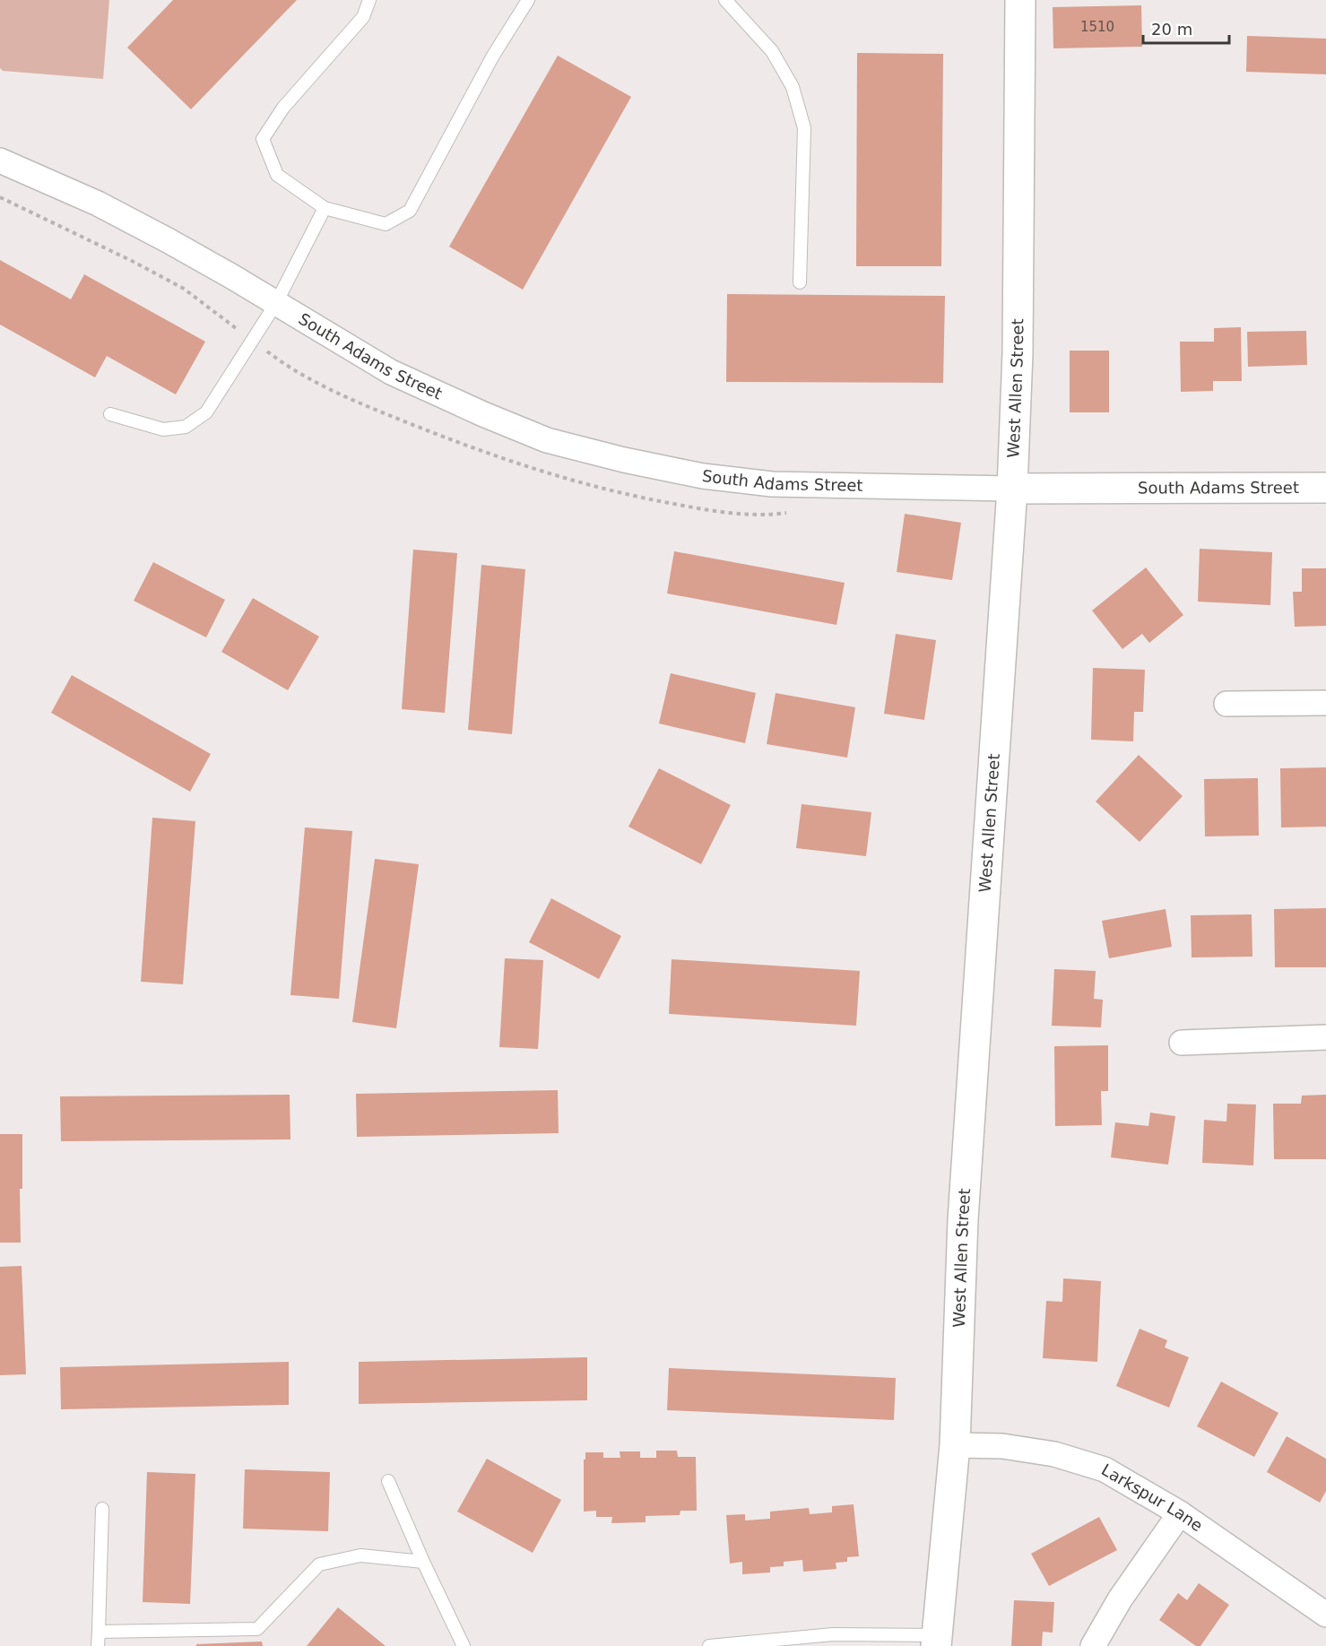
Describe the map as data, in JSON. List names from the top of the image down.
{
  "streets": {
    "street": ["South Adams Street", "West Allen Street", "Larkspur Lane"]
  },
  "crossings": [
    ["South Adams Street", "West Allen Street"],
    ["West Allen Street", "Larkspur Lane"]
  ],
  "house_numbers": ["1510"],
  "scale_bar": "20 m"
}
